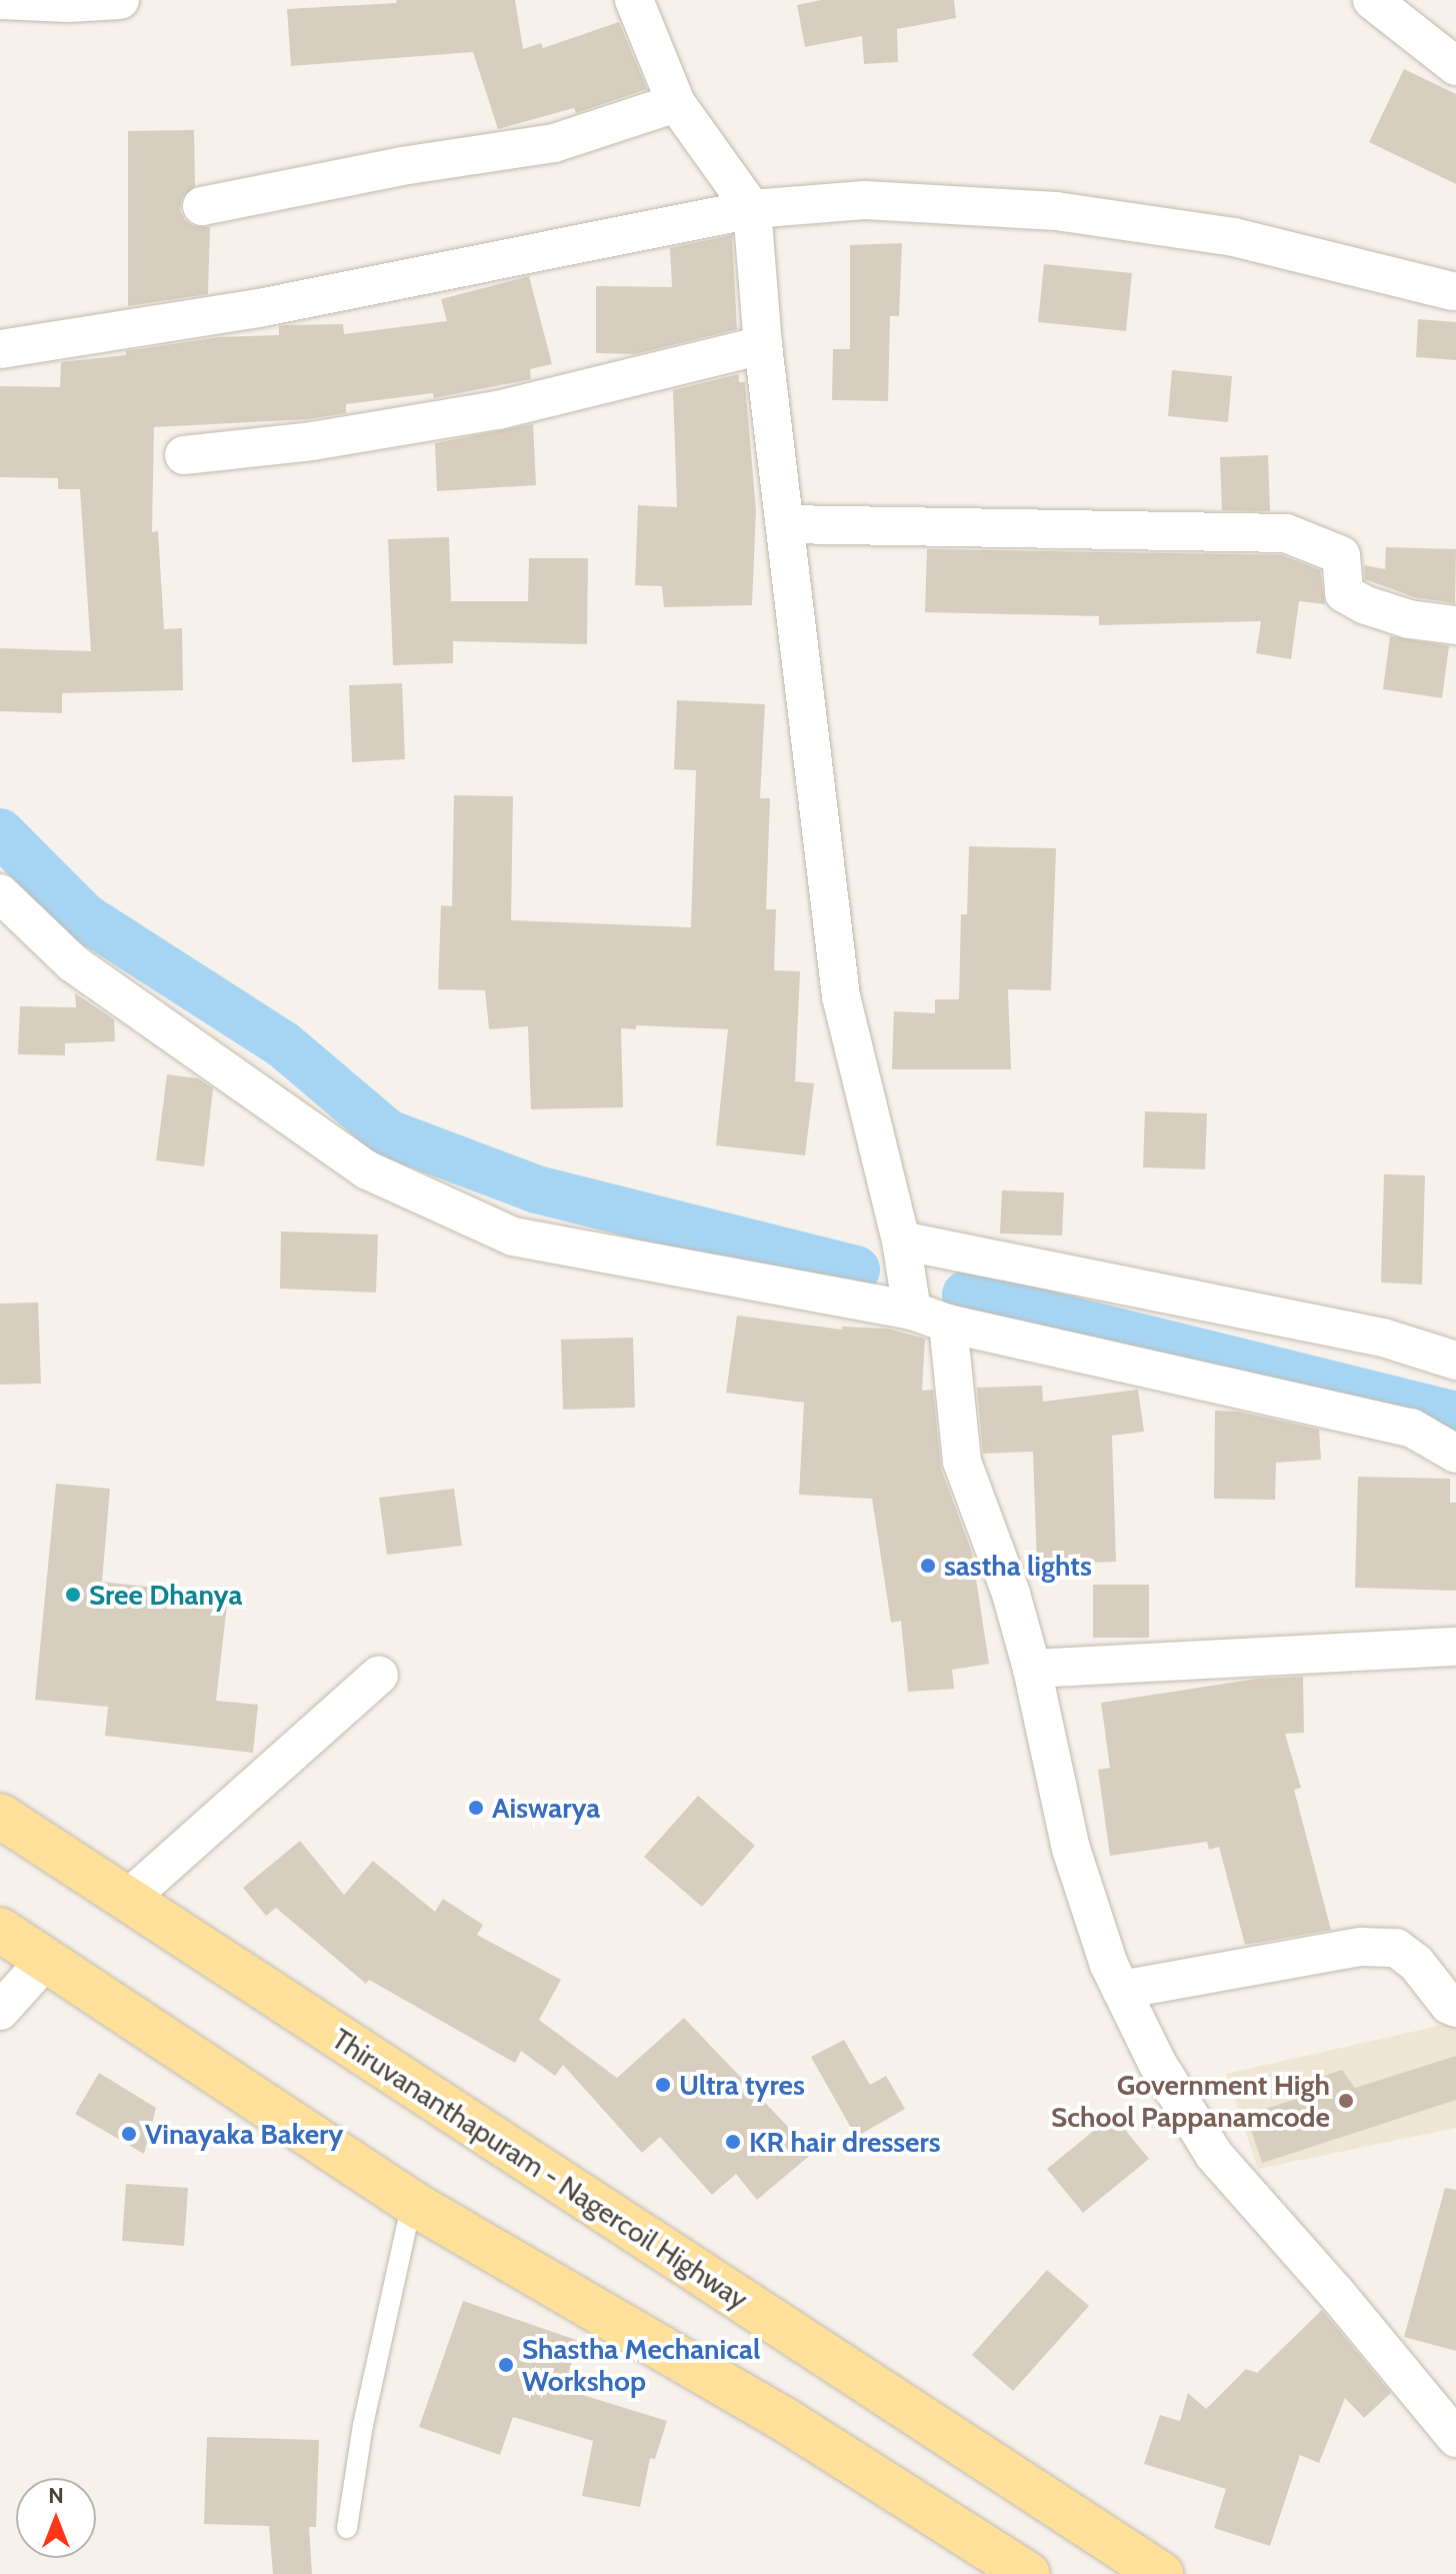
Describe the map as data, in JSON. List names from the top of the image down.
{
  "streets": {
    "main road": ["Thiruvananthapuram - Nagercoil Highway"]
  },
  "places": [
    "sastha lights",
    "Sree Dhanya",
    "Aiswarya",
    "Ultra tyres",
    "Government High School Pappanamcode",
    "Vinayaka Bakery",
    "KR hair dressers",
    "Shastha Mechanical Workshop"
  ],
  "north": "top"
}
